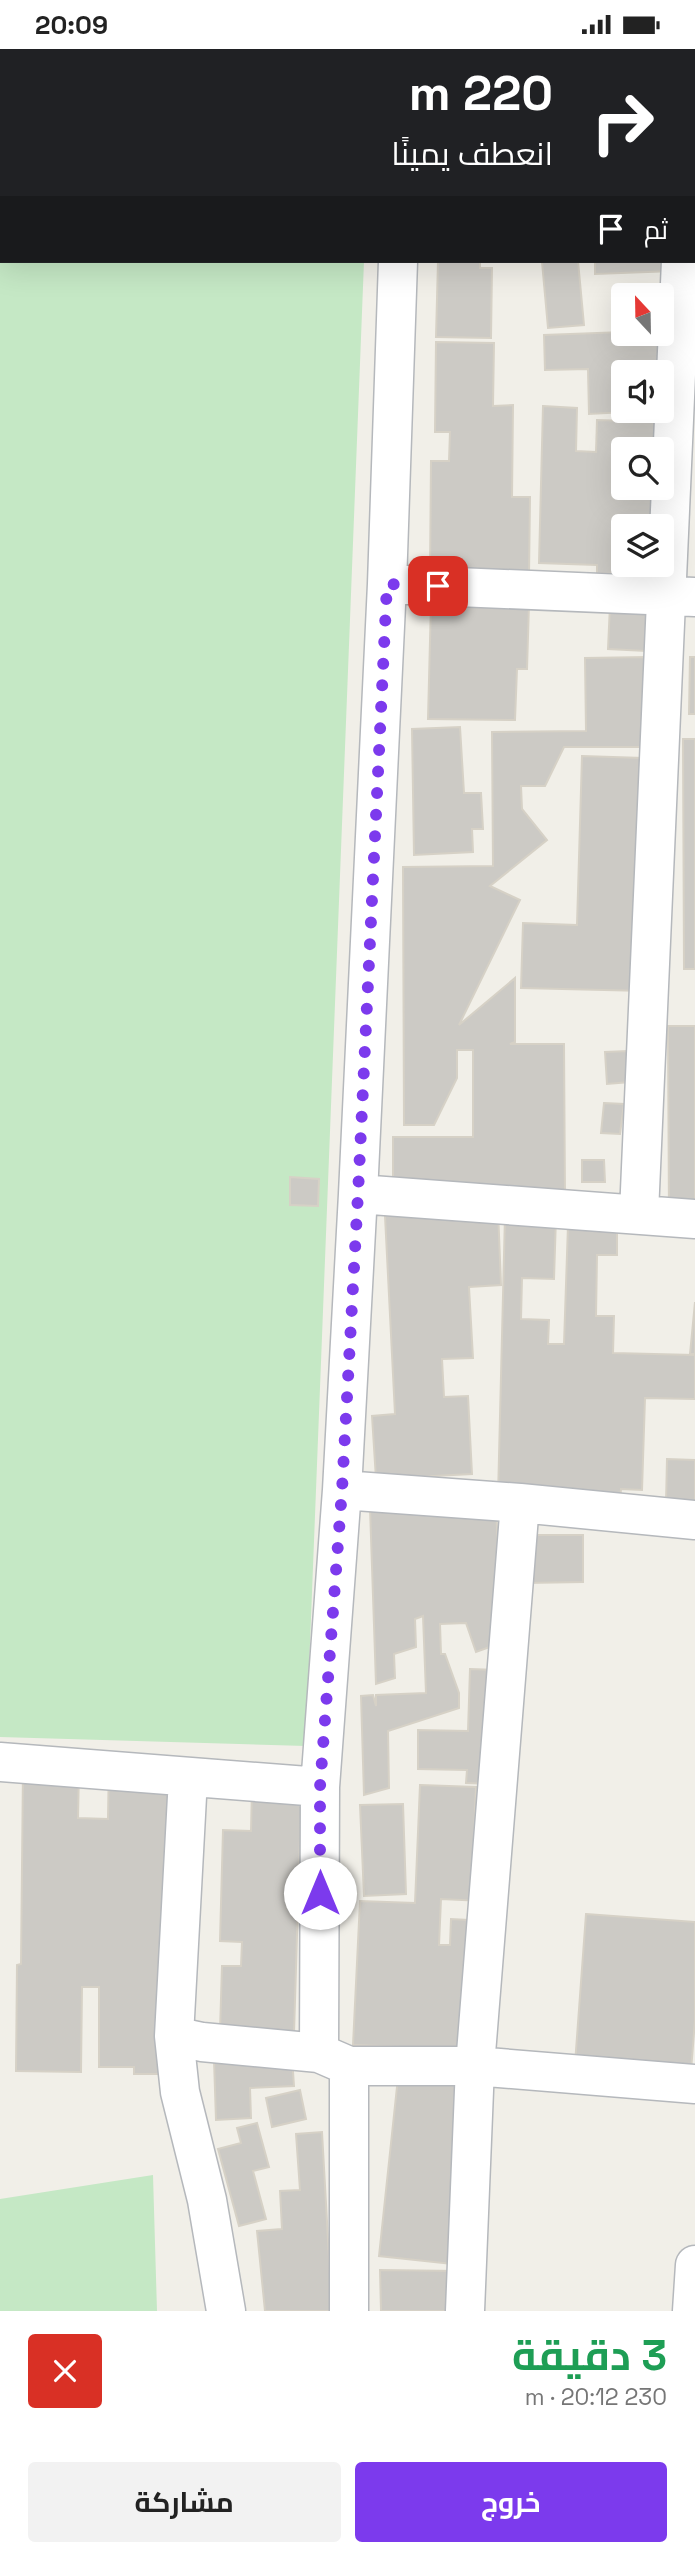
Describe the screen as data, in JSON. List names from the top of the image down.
{
  "north": "top",
  "page": {
    "status": "20:09",
    "turn": ["220 m", "انعطف يمينًا"],
    "then": "ثم",
    "heading": ["3 دقيقة", "230 m · 20:12"],
    "buttons": ["خروج", "مشاركة"]
  }
}
